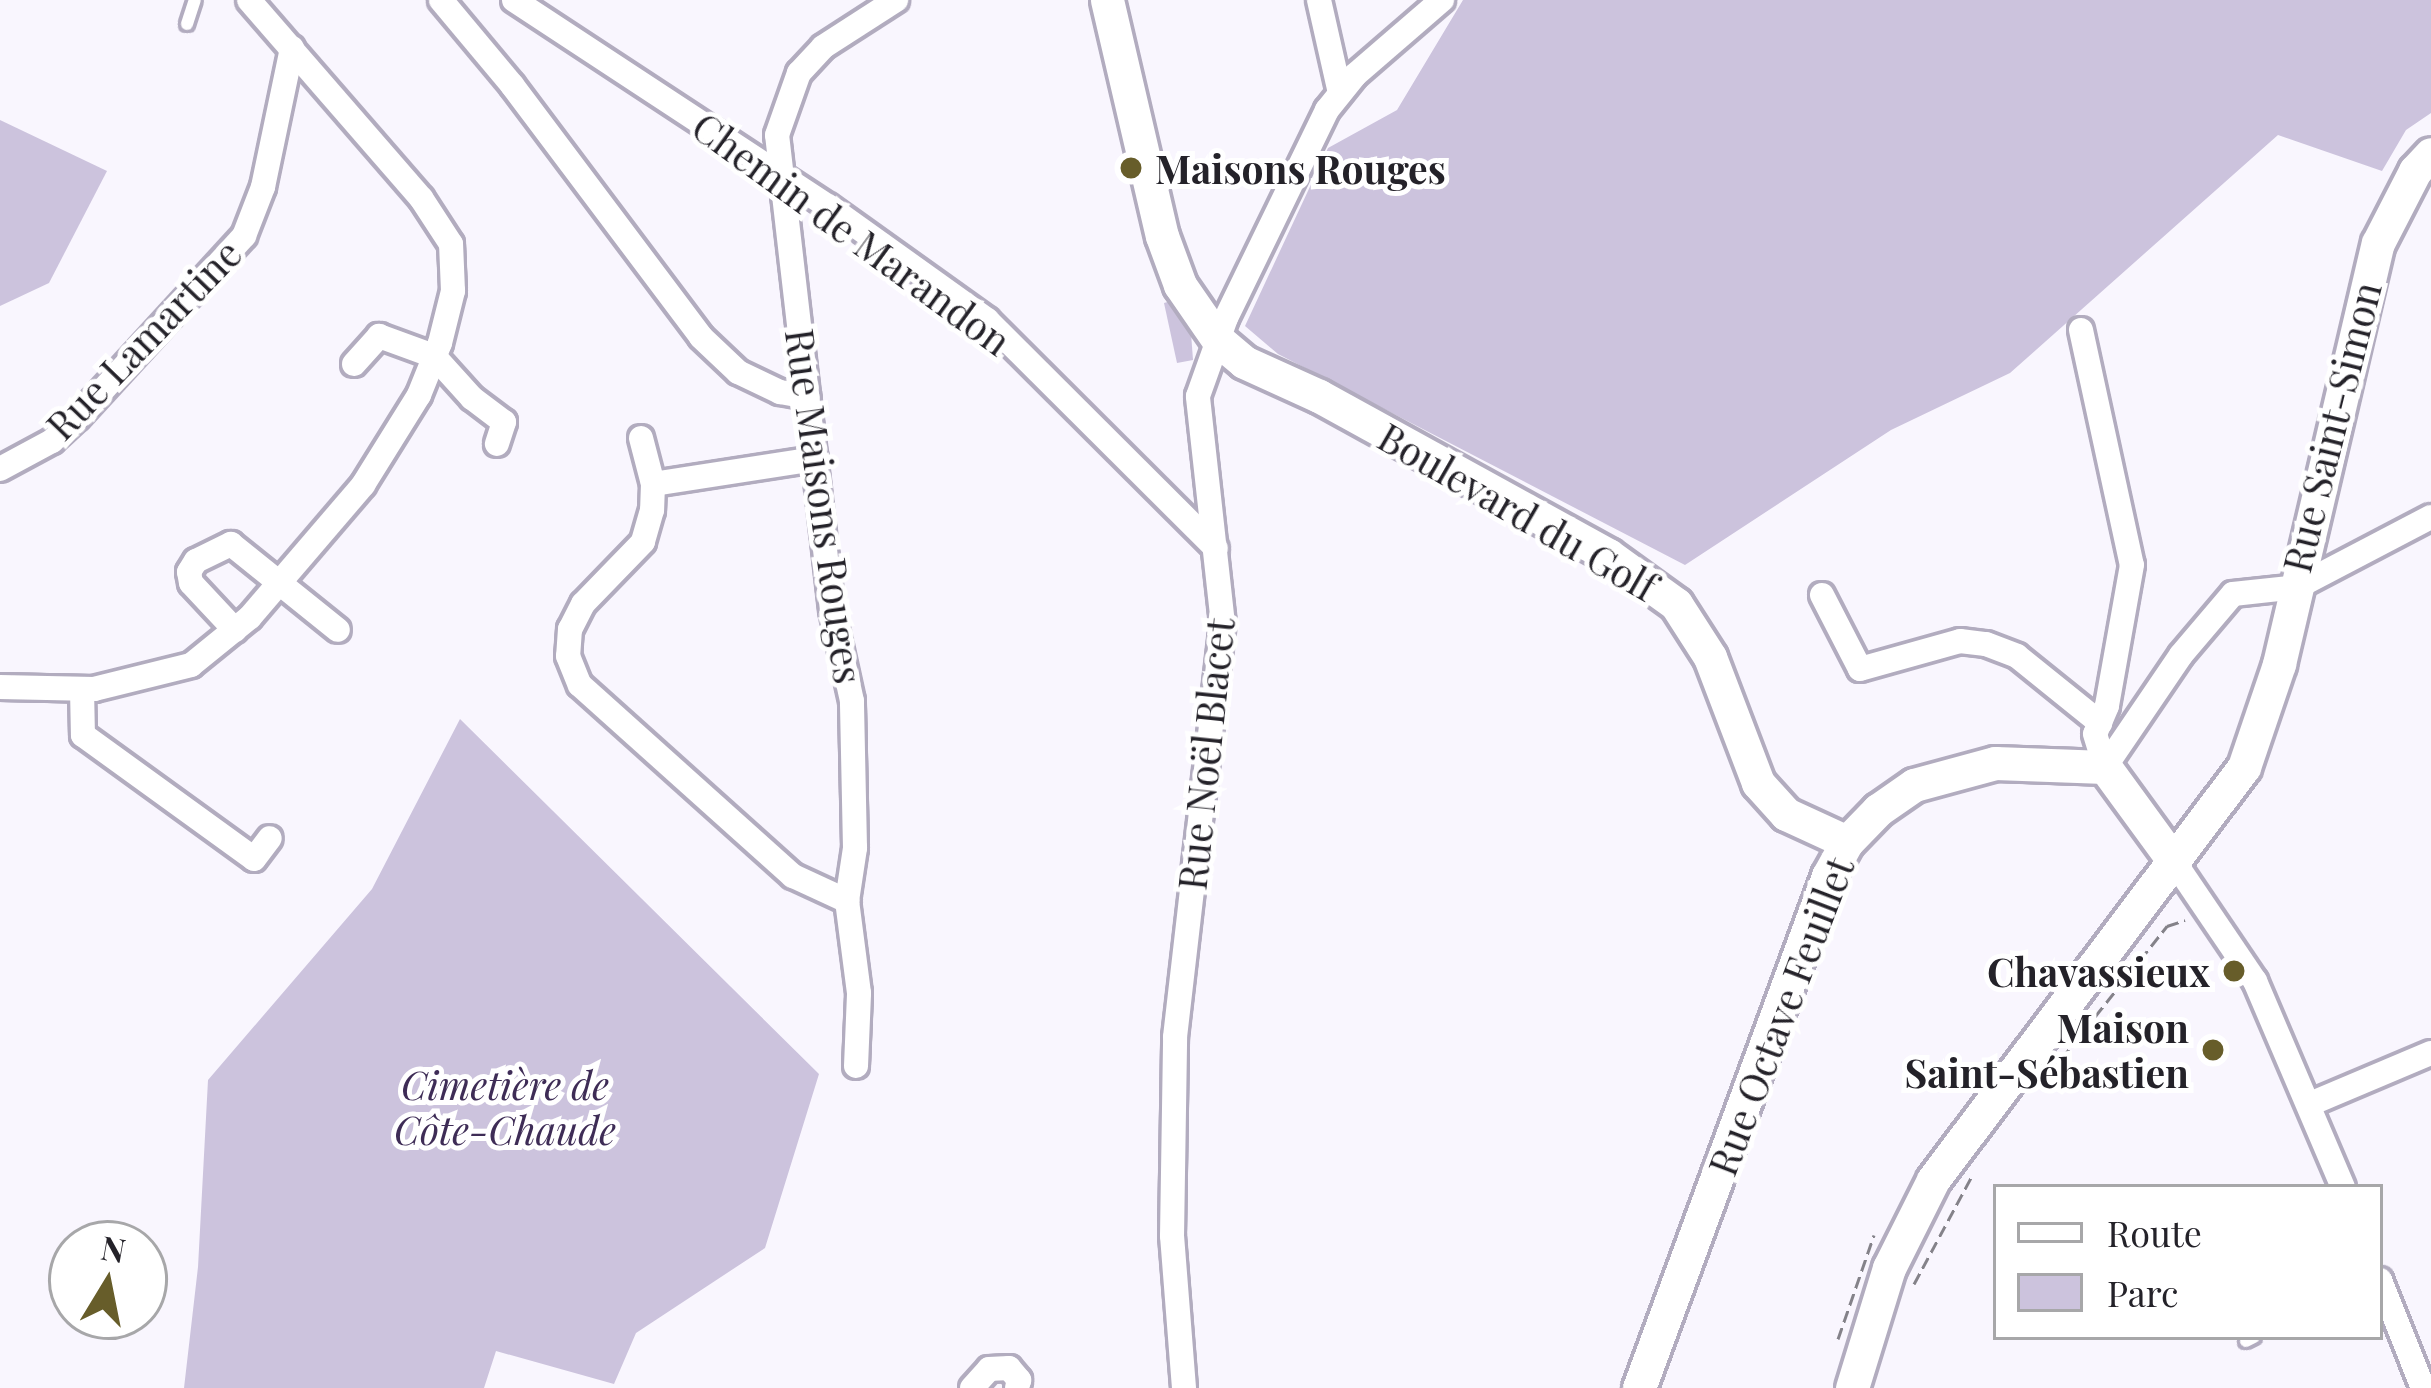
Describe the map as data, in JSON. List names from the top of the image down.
{
  "streets": {
    "street": [
      "Chemin de Marandon",
      "Rue Lamartine",
      "Rue Saint-Simon",
      "Rue Maisons Rouges",
      "Boulevard du Golf",
      "Rue Noël Blacet",
      "Rue Octave Feuillet"
    ]
  },
  "crossings": [
    ["Chemin de Marandon", "Rue Maisons Rouges"],
    ["Chemin de Marandon", "Rue Noël Blacet"],
    ["Rue Saint-Simon", "Rue Octave Feuillet"],
    ["Boulevard du Golf", "Rue Noël Blacet"],
    ["Boulevard du Golf", "Rue Octave Feuillet"]
  ],
  "parks": ["Cimetière de Côte-Chaude"],
  "places": ["Maisons Rouges", "Chavassieux", "Maison Saint-Sébastien"],
  "legend": ["Route", "Parc"],
  "north": "top"
}
